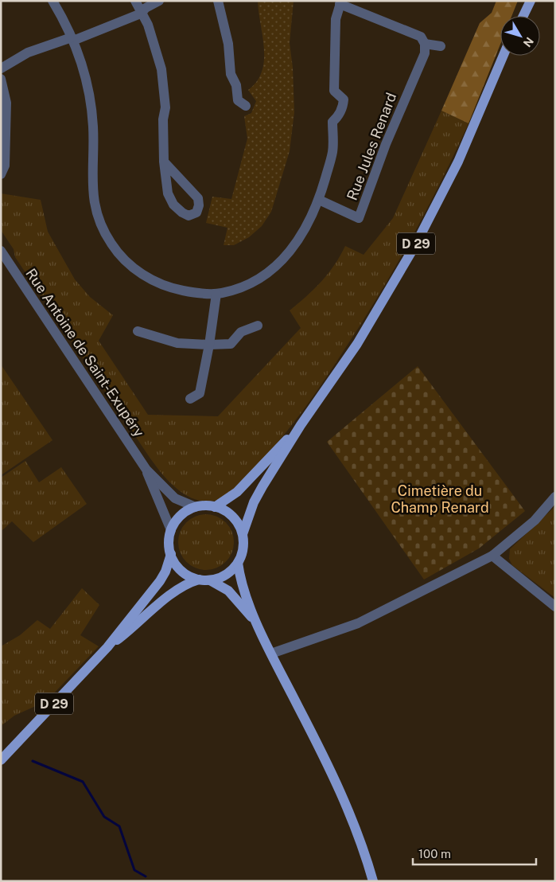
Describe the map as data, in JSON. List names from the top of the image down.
{
  "streets": {
    "main road": ["D 29"],
    "street": ["Rue Jules Renard", "Rue Antoine de Saint-Exupéry"]
  },
  "crossings": [
    ["D 29", "Rue Antoine de Saint-Exupéry"]
  ],
  "parks": ["Cimetière du Champ Renard"],
  "scale_bar": "100 m",
  "north": "bottom right"
}
